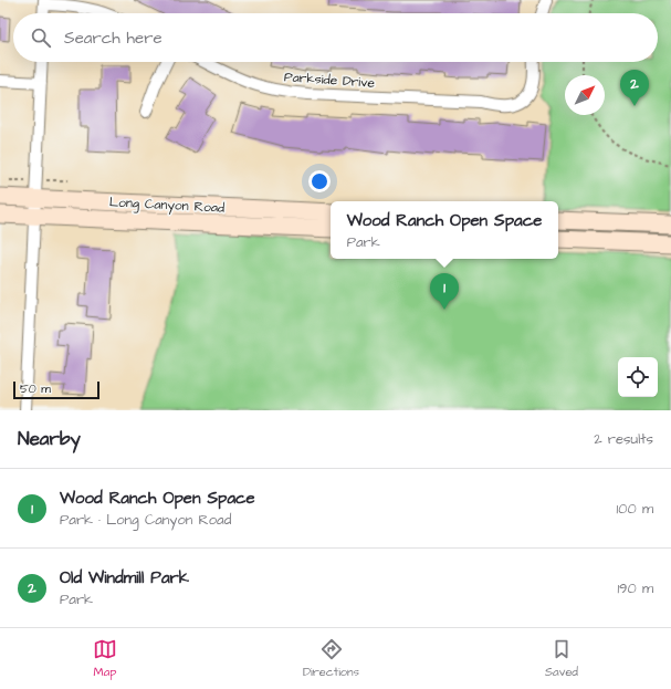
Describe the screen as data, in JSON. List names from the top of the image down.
{
  "streets": {
    "main road": ["Long Canyon Road"],
    "street": ["Parkside Drive"]
  },
  "scale_bar": "50 m",
  "north": "top right",
  "page": {
    "search": "Search here",
    "pins": ["2", "1"],
    "popup": ["Wood Ranch Open Space", "Park"],
    "scale": "50 m",
    "heading": ["Nearby", "2 results"],
    "list": [
      {
        "mark": "1",
        "name": "Wood Ranch Open Space",
        "note": "Park · Long Canyon Road",
        "value": "100 m"
      },
      {
        "mark": "2",
        "name": "Old Windmill Park",
        "note": "Park",
        "value": "190 m"
      }
    ],
    "nav": ["Map", "Directions", "Saved"]
  }
}
